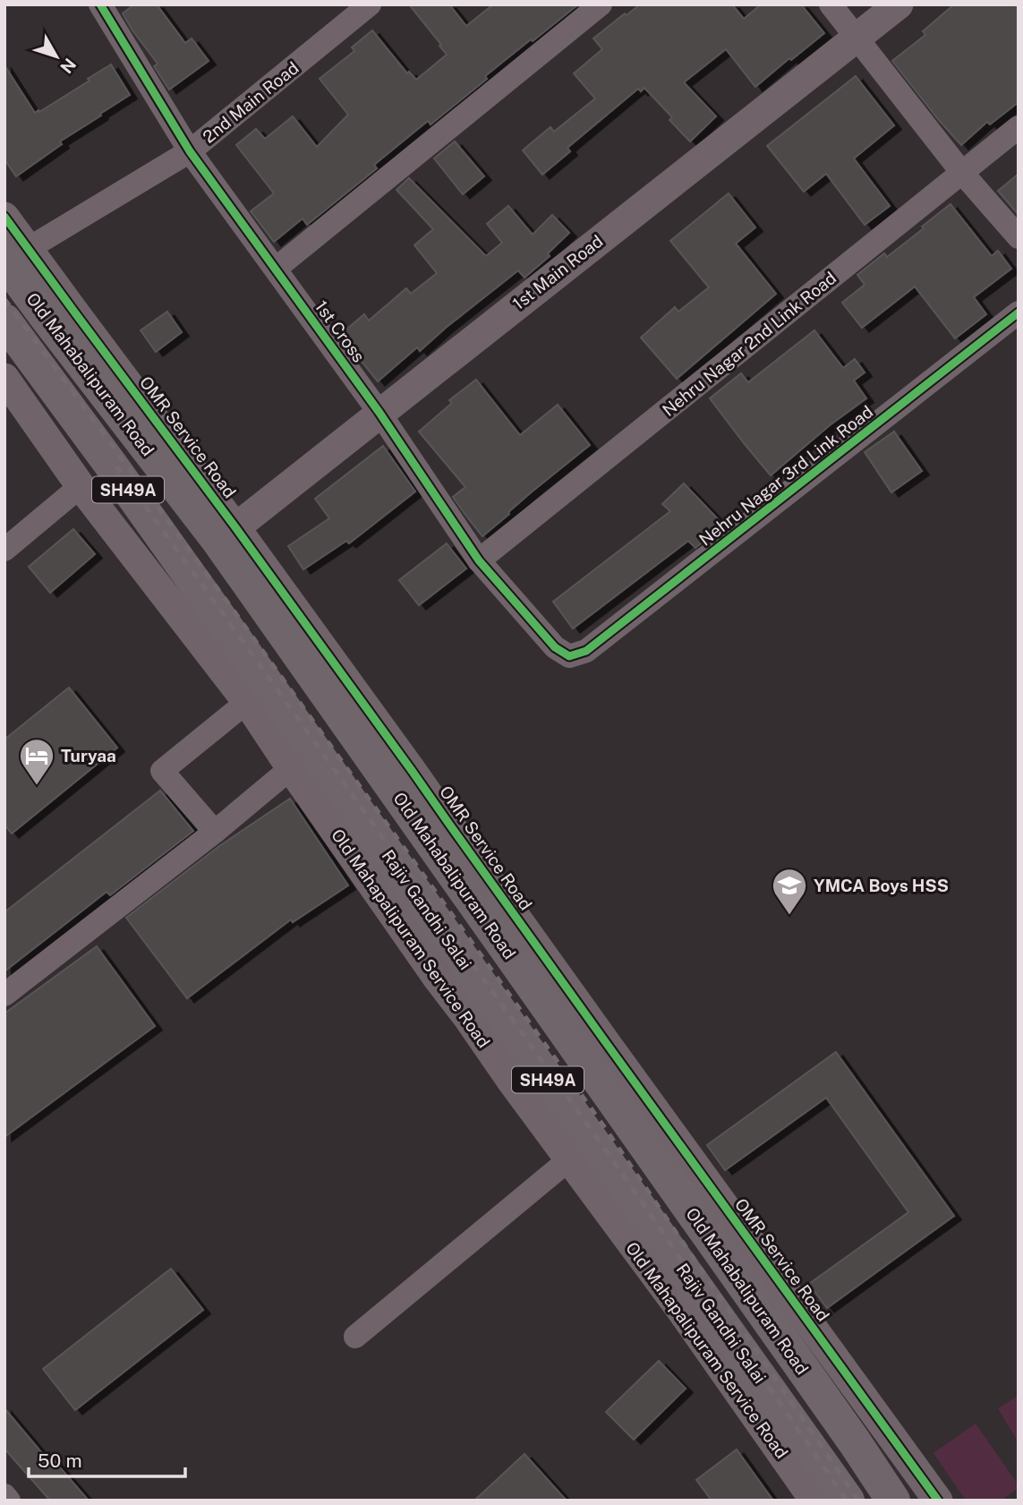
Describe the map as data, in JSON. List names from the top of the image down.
{
  "streets": {
    "main road": ["Old Mahabalipuram Road", "SH49A", "Rajiv Gandhi Salai"],
    "street": [
      "2nd Main Road",
      "1st Main Road",
      "1st Cross",
      "Nehru Nagar 2nd Link Road",
      "OMR Service Road",
      "Nehru Nagar 3rd Link Road",
      "Old Mahapalipuram Service Road"
    ]
  },
  "crossings": [
    ["2nd Main Road", "1st Cross"],
    ["2nd Main Road", "Old Mahabalipuram Road"],
    ["2nd Main Road", "OMR Service Road"],
    ["1st Main Road", "1st Cross"],
    ["1st Main Road", "Old Mahabalipuram Road"],
    ["1st Main Road", "OMR Service Road"],
    ["1st Cross", "Nehru Nagar 2nd Link Road"],
    ["1st Cross", "Nehru Nagar 3rd Link Road"],
    ["Old Mahabalipuram Road", "OMR Service Road"],
    ["Rajiv Gandhi Salai", "Old Mahapalipuram Service Road"]
  ],
  "places": {
    "hotel": ["Turyaa"],
    "school or university": ["YMCA Boys HSS"]
  },
  "scale_bar": "50 m",
  "north": "bottom right"
}
